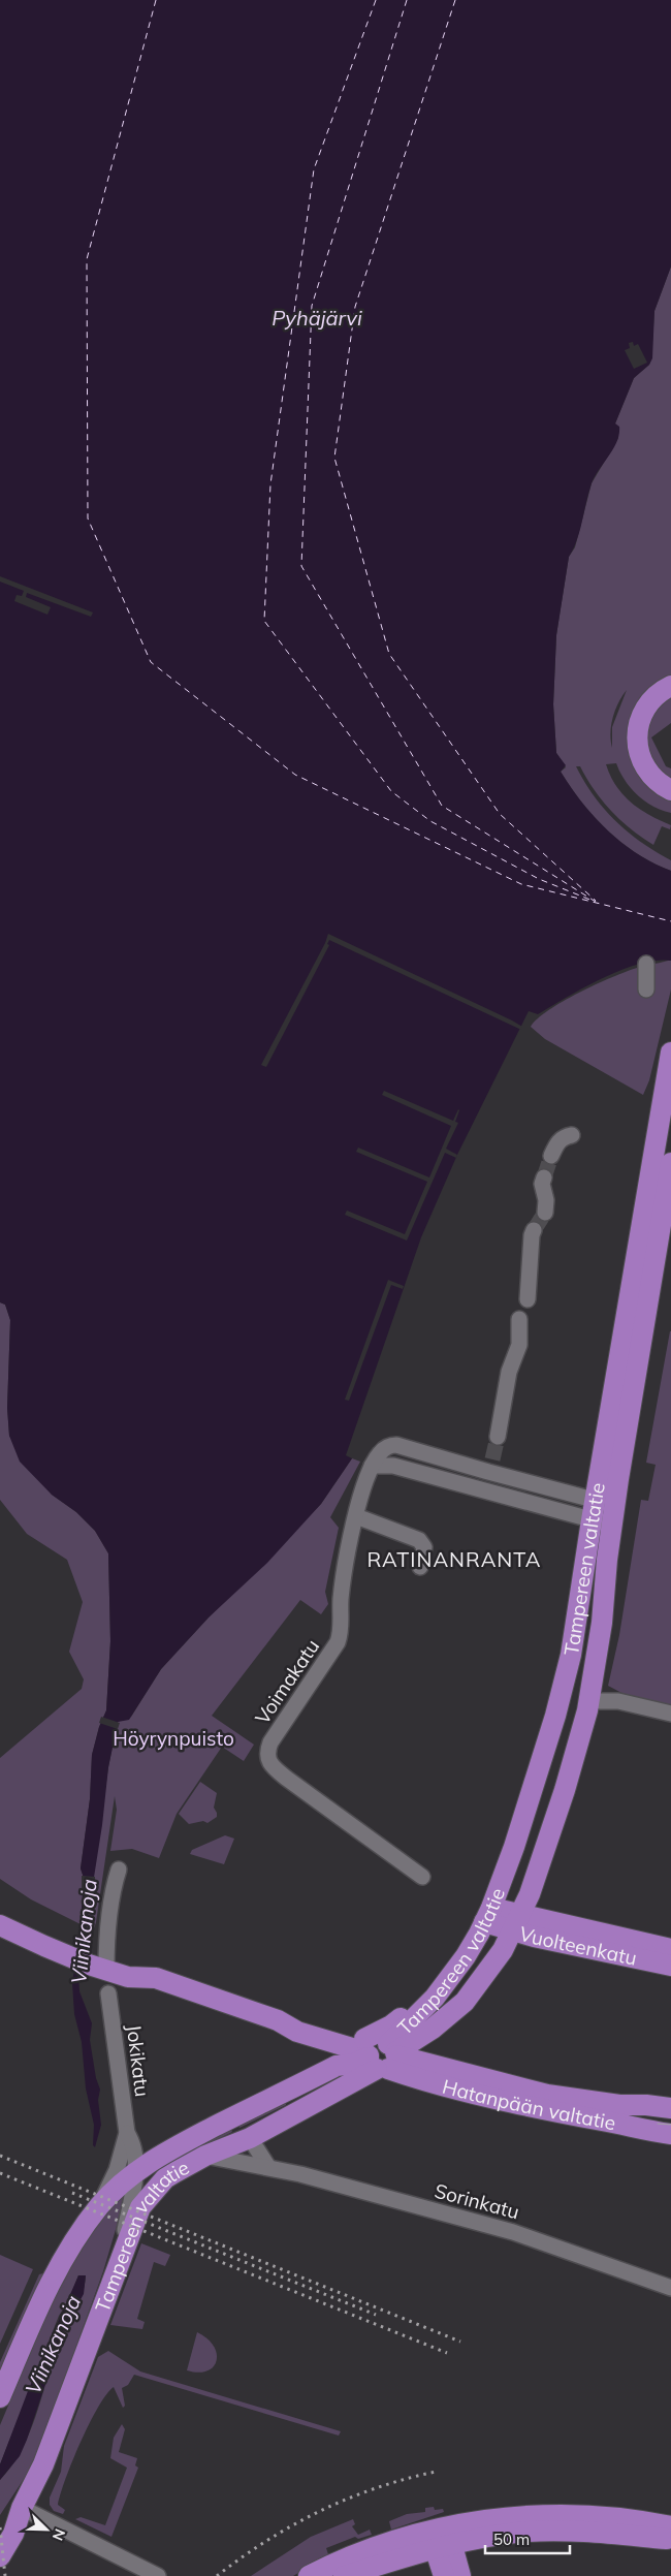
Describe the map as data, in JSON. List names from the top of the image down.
{
  "streets": {
    "main road": ["Tampereen valtatie", "Vuolteenkatu", "Hatanpään valtatie"],
    "street": ["Voimakatu", "Jokikatu", "Sorinkatu"]
  },
  "crossings": [
    ["Tampereen valtatie", "Voimakatu"],
    ["Tampereen valtatie", "Vuolteenkatu"],
    ["Tampereen valtatie", "Jokikatu"],
    ["Tampereen valtatie", "Hatanpään valtatie"],
    ["Tampereen valtatie", "Sorinkatu"]
  ],
  "districts": ["RATINANRANTA"],
  "water": ["Pyhäjärvi", "Viinikanoja"],
  "parks": ["Höyrynpuisto"],
  "scale_bar": "50 m",
  "north": "bottom right"
}
